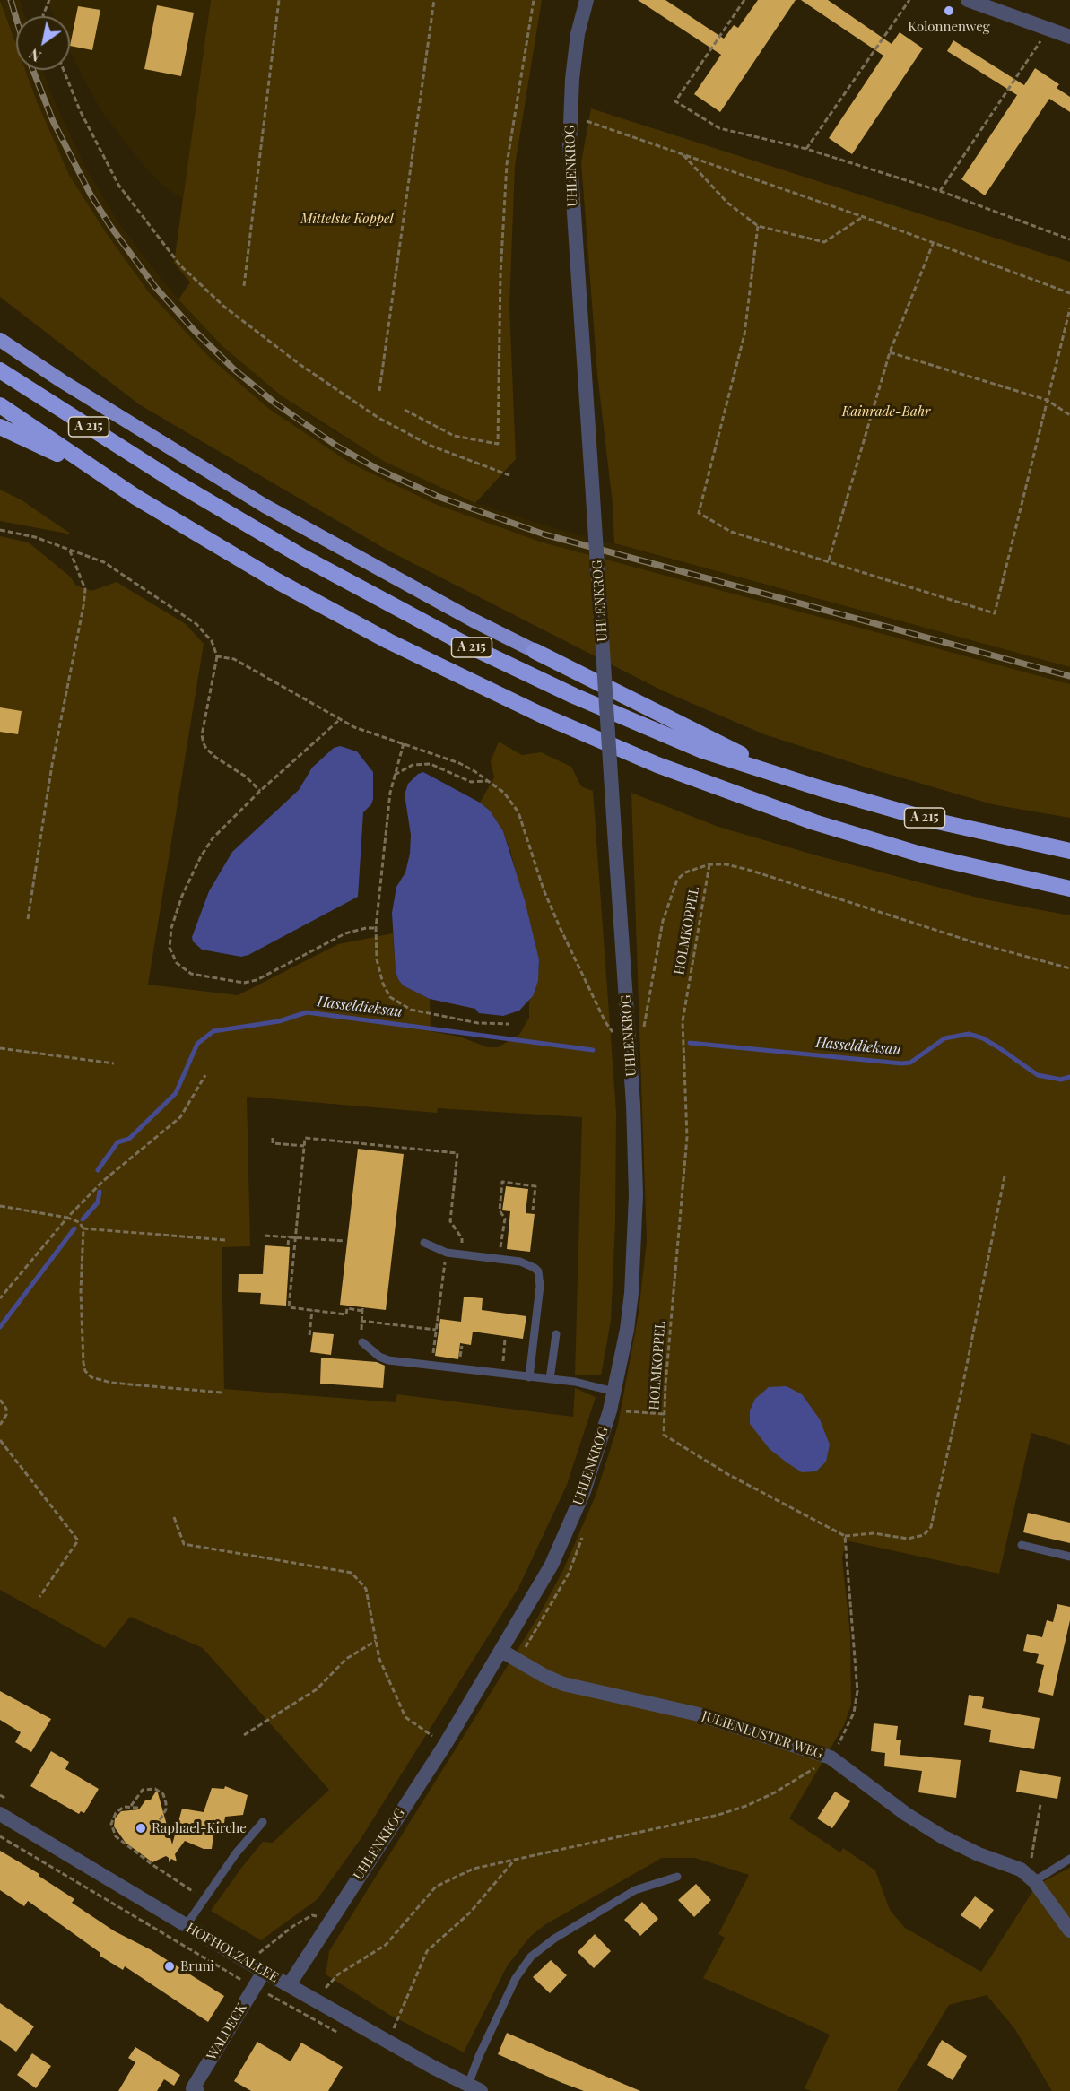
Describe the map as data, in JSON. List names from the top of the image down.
{
  "streets": {
    "highway": ["A 215"],
    "street": [
      "UHLENKROG",
      "JULIENLUSTER WEG",
      "HOFHOLZALLEE",
      "WALDECK"
    ],
    "path": ["HOLMKOPPEL"]
  },
  "crossings": [
    ["UHLENKROG", "JULIENLUSTER WEG"],
    ["UHLENKROG", "HOFHOLZALLEE"],
    ["HOFHOLZALLEE", "WALDECK"]
  ],
  "water": ["Hasseldieksau"],
  "parks": ["Mittelste Koppel", "Kainrade-Bahr"],
  "places": ["Kolonnenweg", "Raphael-Kirche", "Bruni"],
  "north": "bottom left"
}
